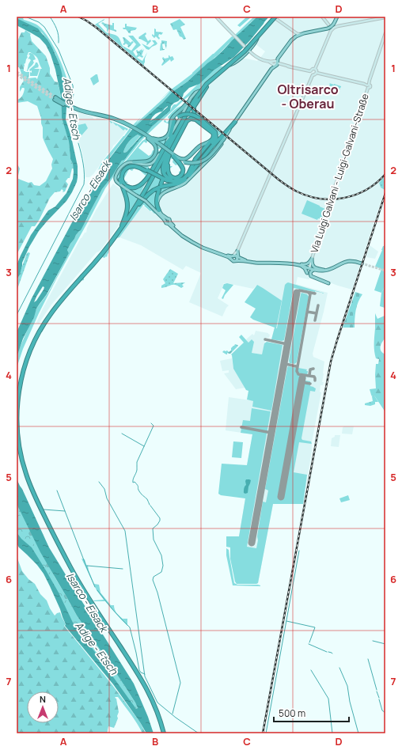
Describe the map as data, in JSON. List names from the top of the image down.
{
  "streets": {
    "main road": ["Via Luigi Galvani - Luigi-Galvani-Straße"]
  },
  "districts": ["Oltrisarco - Oberau"],
  "water": ["Adige - Etsch", "Isarco - Eisack"],
  "scale_bar": "500 m",
  "north": "top",
  "grid": {
    "columns": [
      "A",
      "B",
      "C",
      "D"
    ],
    "rows": [
      "1",
      "2",
      "3",
      "4",
      "5",
      "6",
      "7"
    ]
  }
}
